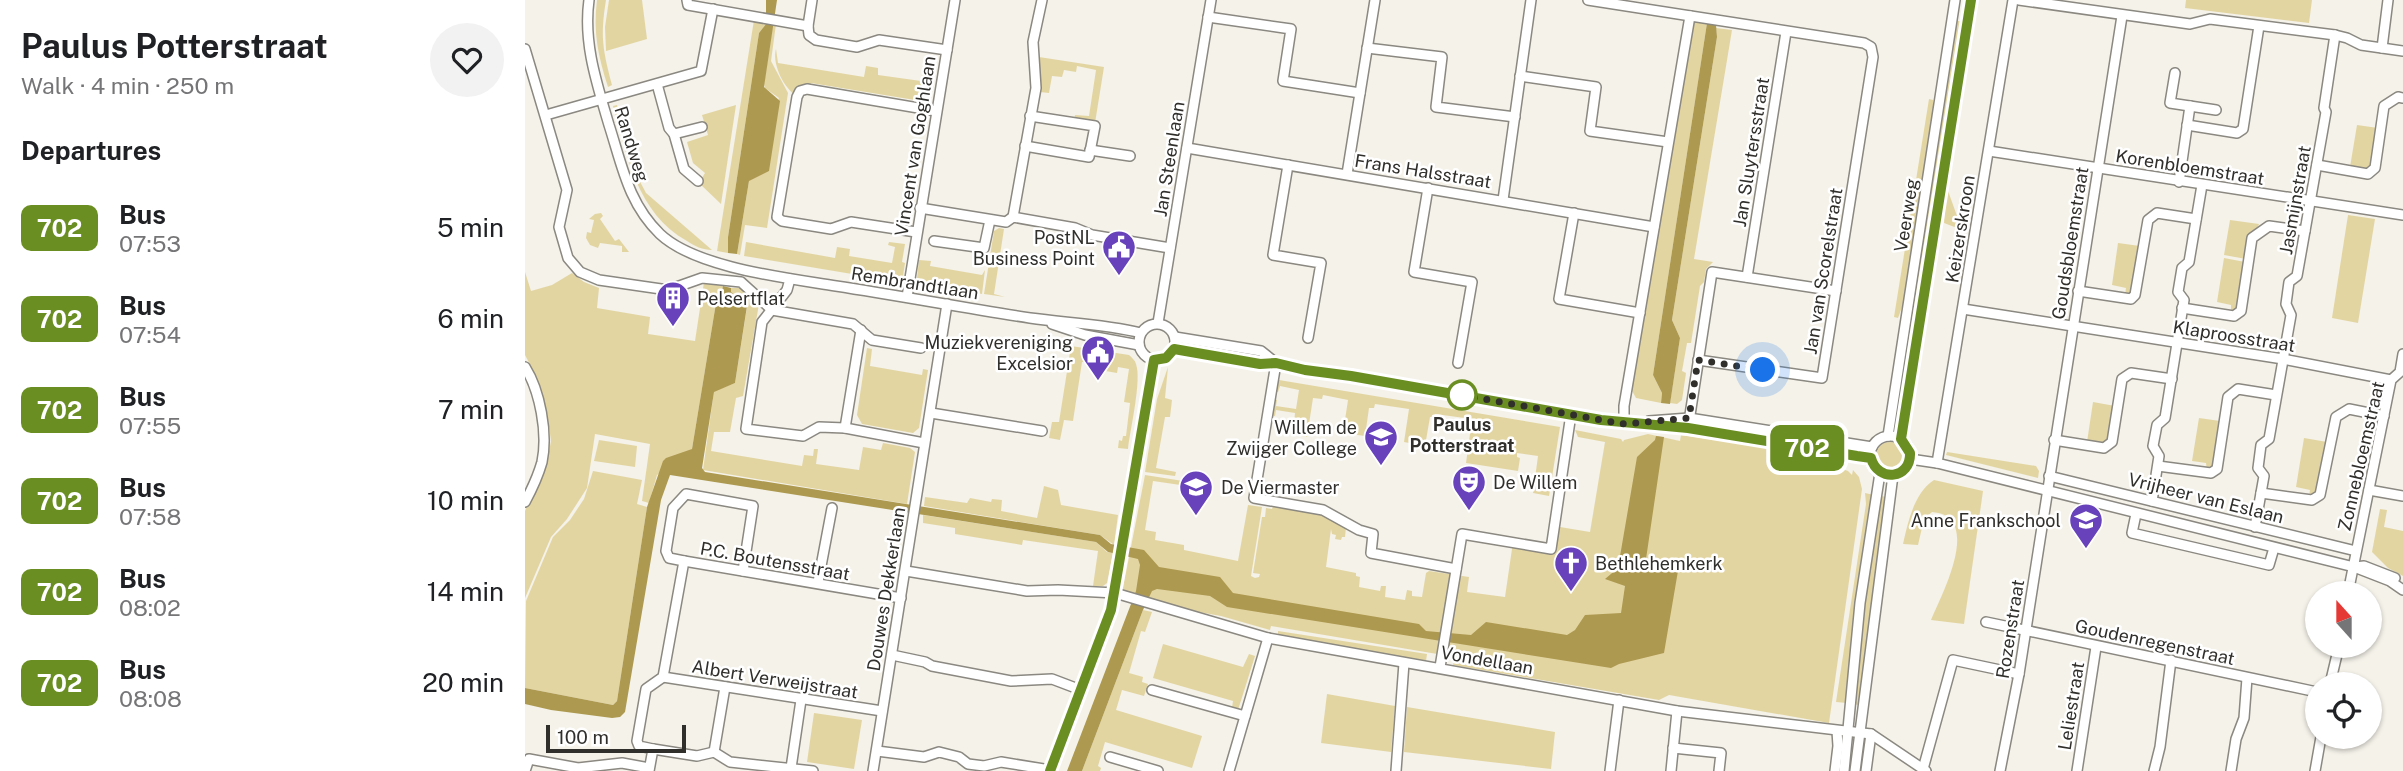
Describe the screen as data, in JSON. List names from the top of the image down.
{
  "streets": {
    "street": [
      "Randweg",
      "Vincent van Goghlaan",
      "Jan Sluytersstraat",
      "Jan Steenlaan",
      "Korenbloemstraat",
      "Frans Halsstraat",
      "Jasmijnstraat",
      "Veerweg",
      "Keizerskroon",
      "Goudsbloemstraat",
      "Jan van Scorelstraat",
      "Rembrandtlaan",
      "Klaproosstraat",
      "Zonnebloemstraat",
      "Vrijheer van Eslaan",
      "P.C. Boutensstraat",
      "Douwes Dekkerlaan",
      "Rozenstraat",
      "Goudenregenstraat",
      "Vondellaan",
      "Albert Verweijstraat",
      "Leliestraat"
    ]
  },
  "crossings": [
    ["Randweg", "Rembrandtlaan"],
    ["Vincent van Goghlaan", "Rembrandtlaan"],
    ["Jan Sluytersstraat", "Jan van Scorelstraat"],
    ["Jan Steenlaan", "Frans Halsstraat"],
    ["Jan Steenlaan", "Rembrandtlaan"],
    ["Korenbloemstraat", "Jasmijnstraat"],
    ["Korenbloemstraat", "Keizerskroon"],
    ["Korenbloemstraat", "Goudsbloemstraat"],
    ["Jasmijnstraat", "Klaproosstraat"],
    ["Jasmijnstraat", "Vrijheer van Eslaan"],
    ["Veerweg", "Vrijheer van Eslaan"],
    ["Keizerskroon", "Klaproosstraat"],
    ["Keizerskroon", "Vrijheer van Eslaan"],
    ["Goudsbloemstraat", "Klaproosstraat"],
    ["Goudsbloemstraat", "Vrijheer van Eslaan"],
    ["Goudsbloemstraat", "Rozenstraat"],
    ["Rembrandtlaan", "Douwes Dekkerlaan"],
    ["Klaproosstraat", "Zonnebloemstraat"],
    ["Zonnebloemstraat", "Vrijheer van Eslaan"],
    ["Vrijheer van Eslaan", "Rozenstraat"],
    ["P.C. Boutensstraat", "Douwes Dekkerlaan"],
    ["Douwes Dekkerlaan", "Vondellaan"],
    ["Douwes Dekkerlaan", "Albert Verweijstraat"],
    ["Rozenstraat", "Goudenregenstraat"],
    ["Goudenregenstraat", "Leliestraat"]
  ],
  "places": {
    "public building": ["PostNL Business Point", "Muziekvereniging Excelsior"],
    "building": ["Pelsertflat"],
    "other": ["Paulus Potterstraat"],
    "school or university": ["Willem de Zwijger College", "De Viermaster", "Anne Frankschool"],
    "theatre": ["De Willem"],
    "church": ["Bethlehemkerk"]
  },
  "lines": ["bus line 702"],
  "scale_bar": "100 m",
  "north": "top",
  "page": {
    "heading": [
      ["Paulus Potterstraat", "Walk · 4 min · 250 m"],
      "Departures"
    ],
    "on_map": "702",
    "list": [
      {
        "mark": "702",
        "name": "Bus",
        "note": "07:53",
        "value": "5 min"
      },
      {
        "mark": "702",
        "name": "Bus",
        "note": "07:54",
        "value": "6 min"
      },
      {
        "mark": "702",
        "name": "Bus",
        "note": "07:55",
        "value": "7 min"
      },
      {
        "mark": "702",
        "name": "Bus",
        "note": "07:58",
        "value": "10 min"
      },
      {
        "mark": "702",
        "name": "Bus",
        "note": "08:02",
        "value": "14 min"
      },
      {
        "mark": "702",
        "name": "Bus",
        "note": "08:08",
        "value": "20 min"
      }
    ],
    "scale": "100 m"
  }
}
